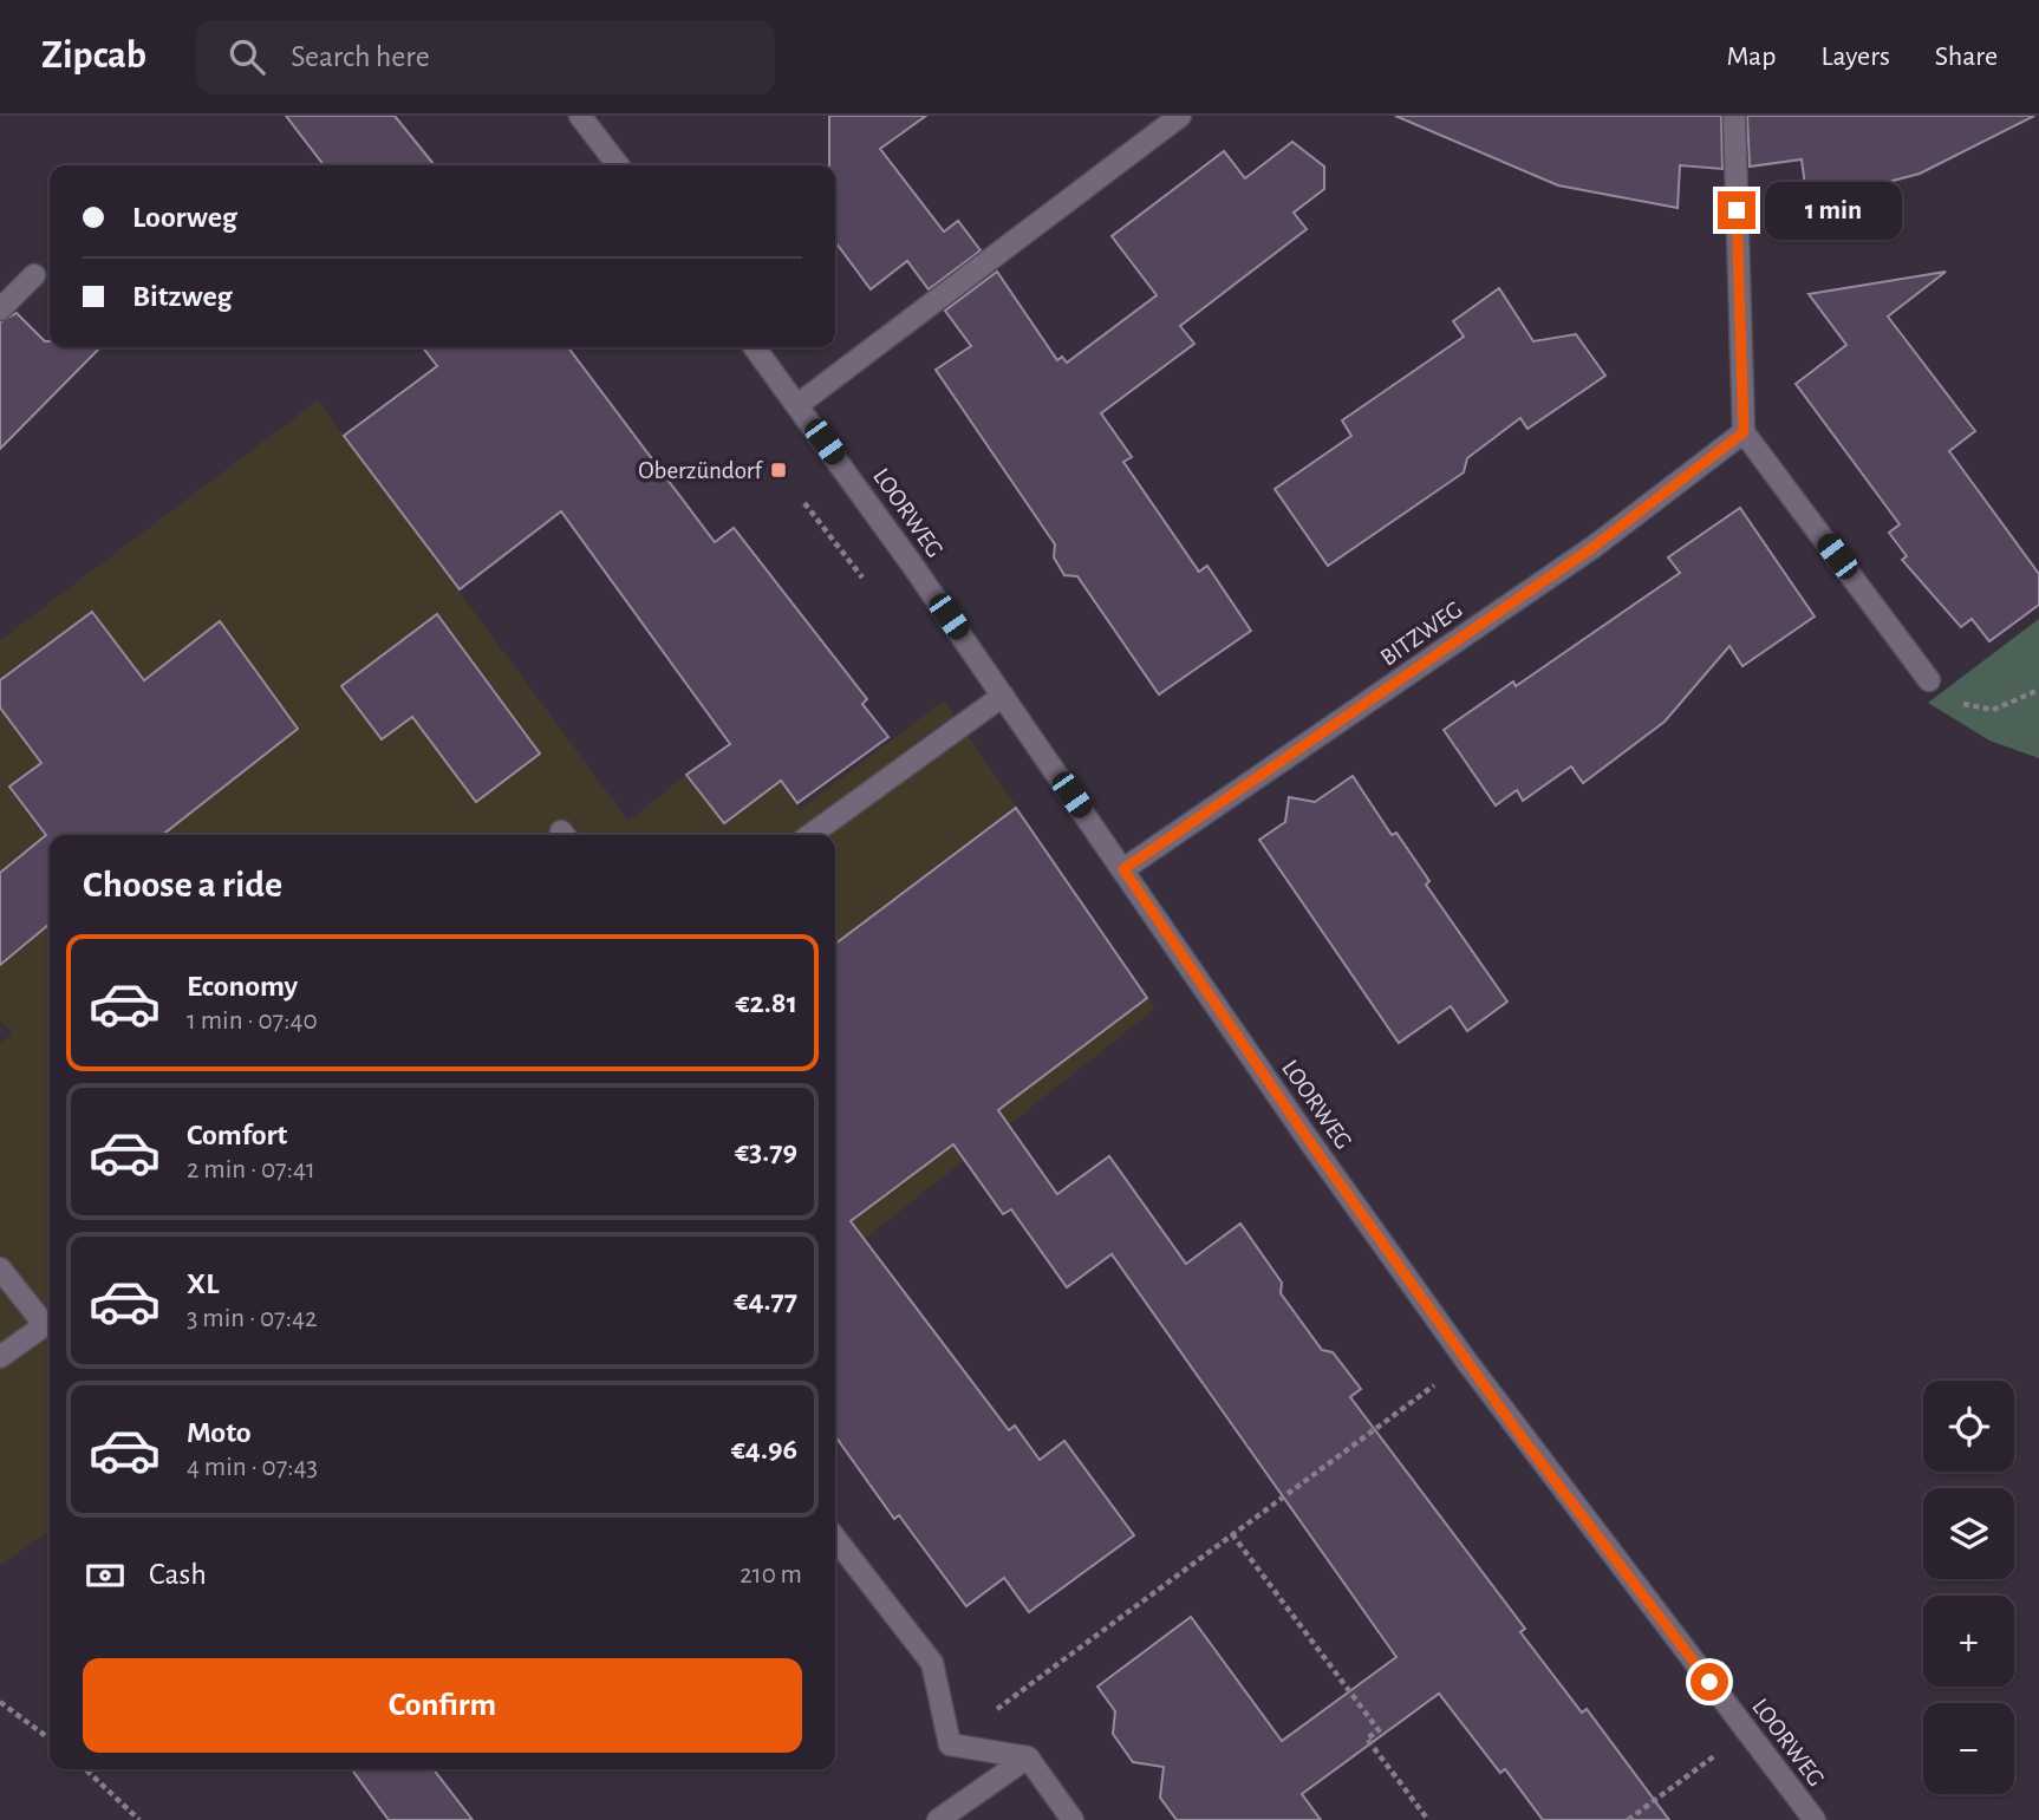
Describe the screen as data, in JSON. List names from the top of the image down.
{
  "streets": {
    "street": ["LOORWEG", "BITZWEG"]
  },
  "crossings": [
    ["LOORWEG", "BITZWEG"]
  ],
  "places": {
    "transit": ["Oberzündorf"]
  },
  "page": {
    "header": "Zipcab",
    "search": "Search here",
    "nav": ["Map", "Layers", "Share"],
    "banner": ["Loorweg", "Bitzweg"],
    "bubble": "1 min",
    "heading": "Choose a ride",
    "list": [
      {
        "name": "Economy",
        "note": "1 min · 07:40",
        "value": "€2.81"
      },
      {
        "name": "Comfort",
        "note": "2 min · 07:41",
        "value": "€3.79"
      },
      {
        "name": "XL",
        "note": "3 min · 07:42",
        "value": "€4.77"
      },
      {
        "name": "Moto",
        "note": "4 min · 07:43",
        "value": "€4.96"
      }
    ],
    "map_buttons": ["+", "−"],
    "pay": ["Cash", "210 m"],
    "buttons": "Confirm"
  }
}
